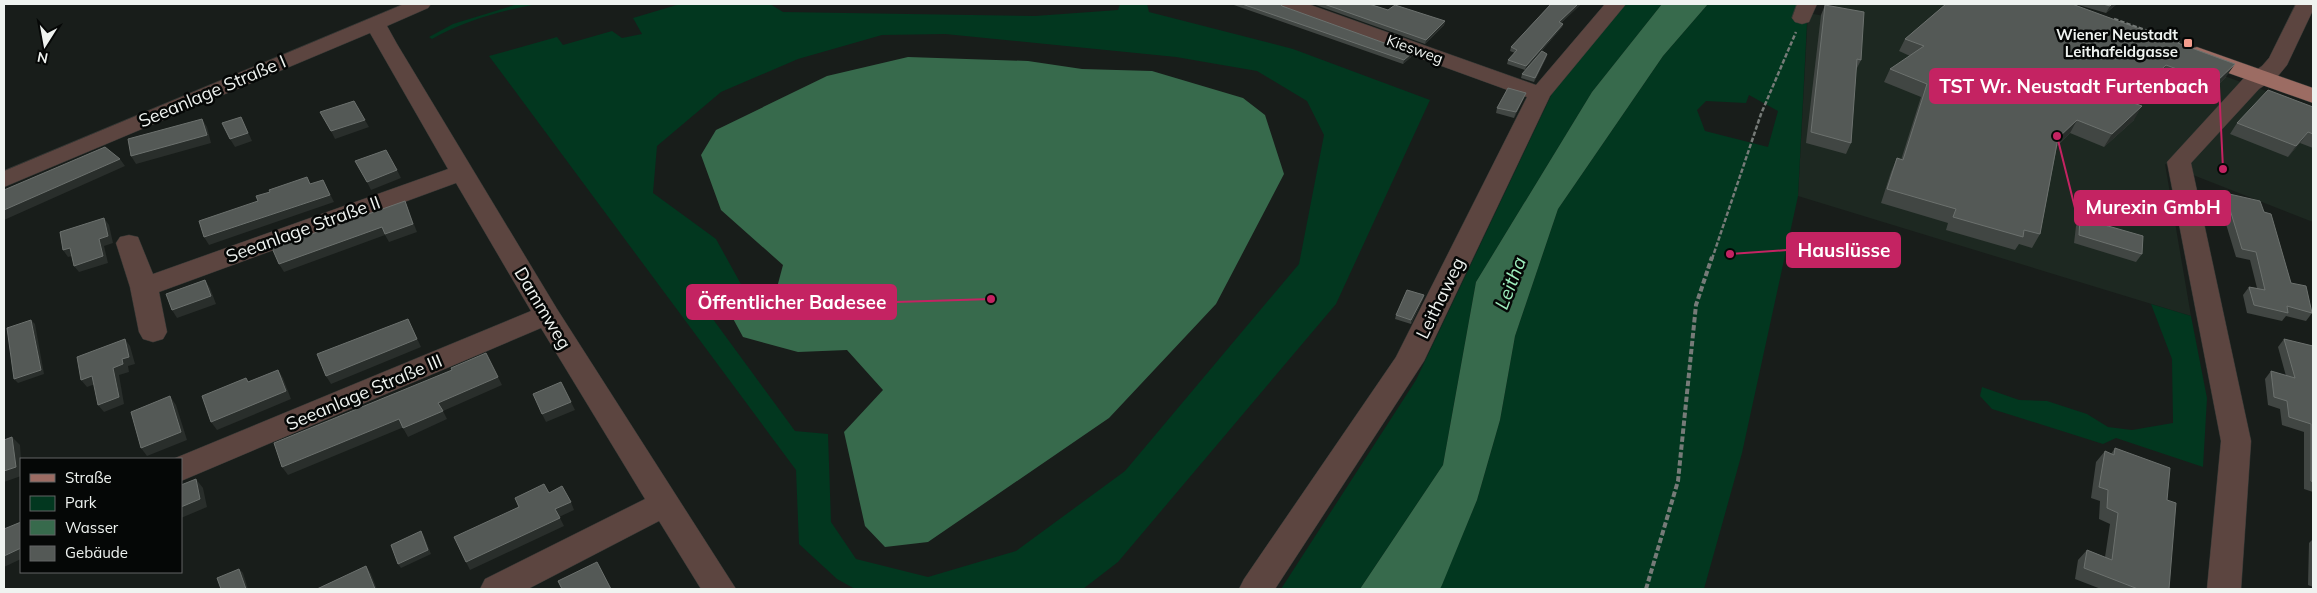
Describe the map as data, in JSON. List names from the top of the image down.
{
  "streets": {
    "street": [
      "Kiesweg",
      "Seeanlage Straße I",
      "Seeanlage Straße II",
      "Leithaweg",
      "Dammweg",
      "Seeanlage Straße III"
    ]
  },
  "crossings": [
    ["Kiesweg", "Leithaweg"],
    ["Seeanlage Straße I", "Dammweg"],
    ["Seeanlage Straße II", "Dammweg"],
    ["Dammweg", "Seeanlage Straße III"]
  ],
  "water": ["Leitha"],
  "places": {
    "transit": ["Wiener Neustadt Leithafeldgasse"],
    "other": [
      "Murexin GmbH",
      "TST Wr. Neustadt Furtenbach",
      "Hauslüsse",
      "Öffentlicher Badesee"
    ]
  },
  "legend": [
    "Straße",
    "Park",
    "Wasser",
    "Gebäude"
  ],
  "north": "bottom"
}
